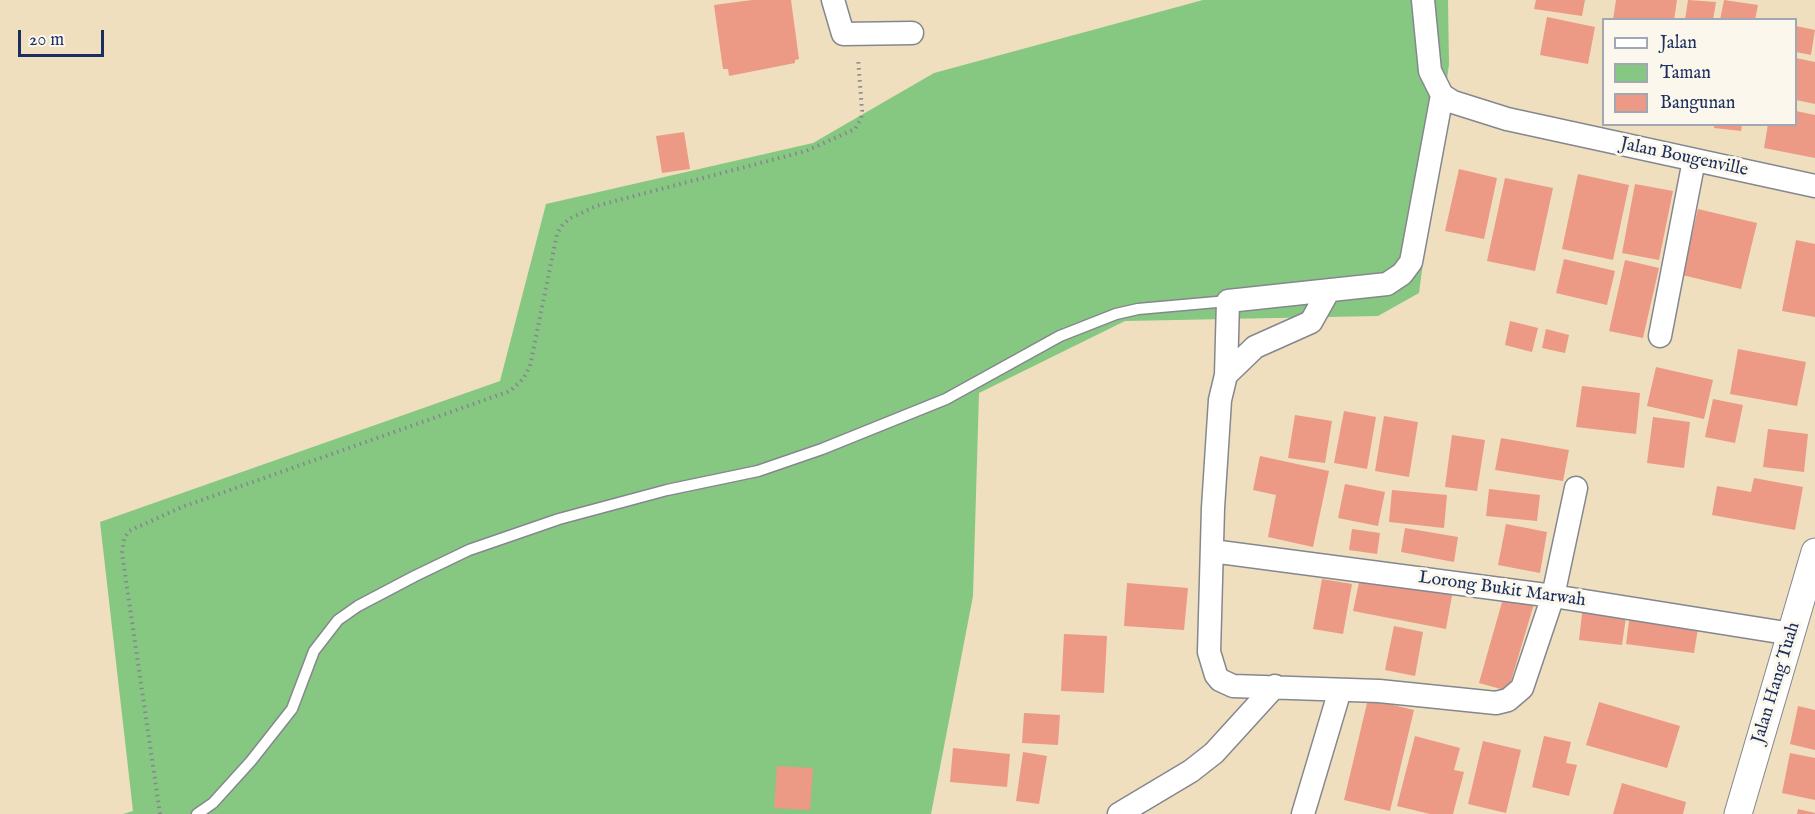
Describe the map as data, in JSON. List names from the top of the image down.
{
  "streets": {
    "street": ["Jalan Bougenville", "Lorong Bukit Marwah", "Jalan Hang Tuah"]
  },
  "crossings": [
    ["Lorong Bukit Marwah", "Jalan Hang Tuah"]
  ],
  "legend": ["Jalan", "Taman", "Bangunan"],
  "scale_bar": "20 m"
}
